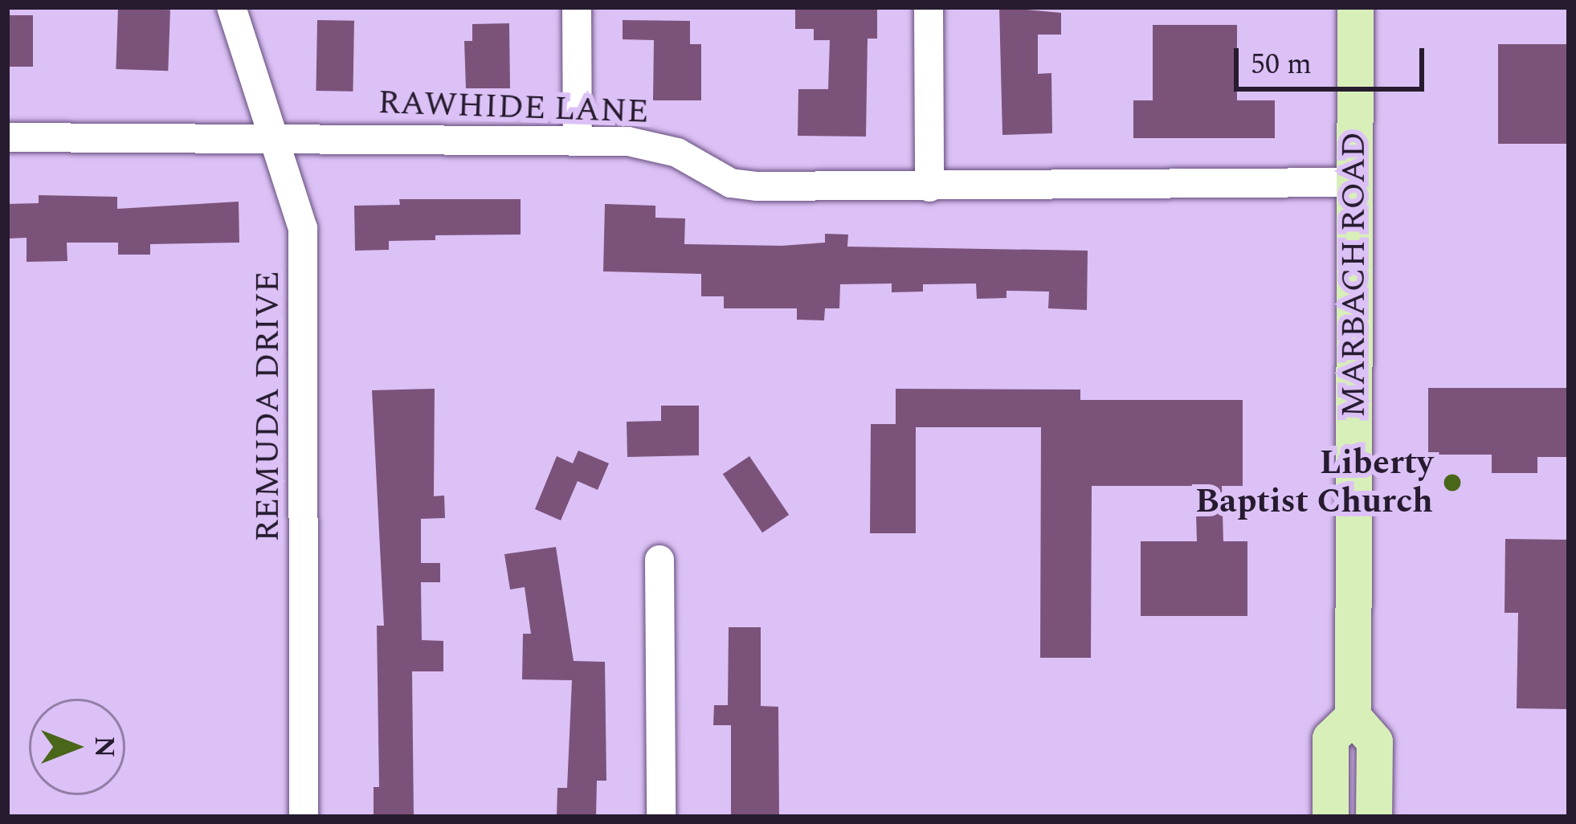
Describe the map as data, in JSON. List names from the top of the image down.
{
  "streets": {
    "main road": ["MARBACH ROAD"],
    "street": ["RAWHIDE LANE", "REMUDA DRIVE"]
  },
  "crossings": [
    ["RAWHIDE LANE", "MARBACH ROAD"],
    ["RAWHIDE LANE", "REMUDA DRIVE"]
  ],
  "places": ["Liberty Baptist Church"],
  "scale_bar": "50 m",
  "north": "right"
}
